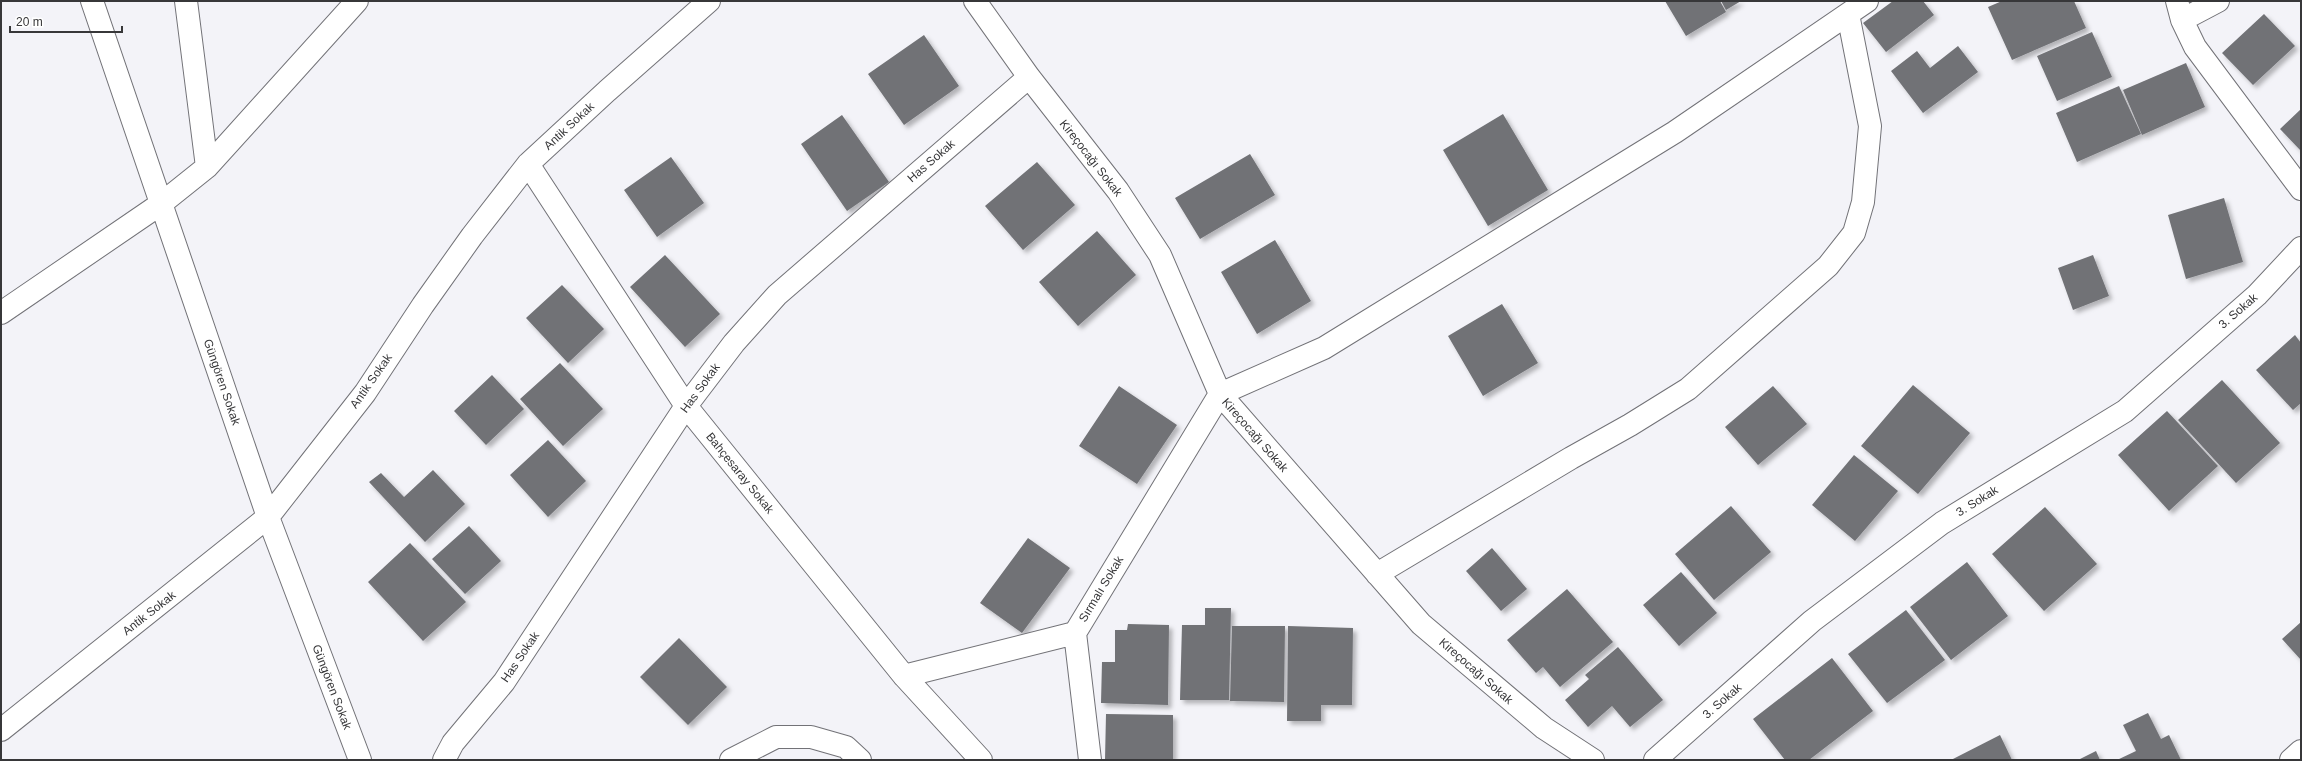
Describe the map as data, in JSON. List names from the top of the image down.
{
  "streets": {
    "street": [
      "Antik Sokak",
      "Kireçocağı Sokak",
      "Has Sokak",
      "3. Sokak",
      "Güngören Sokak",
      "Bahçesaray Sokak",
      "Sırmalı Sokak"
    ]
  },
  "crossings": [
    ["Antik Sokak", "Güngören Sokak"],
    ["Antik Sokak", "Bahçesaray Sokak"],
    ["Kireçocağı Sokak", "Has Sokak"],
    ["Kireçocağı Sokak", "Sırmalı Sokak"],
    ["Has Sokak", "Bahçesaray Sokak"],
    ["Bahçesaray Sokak", "Sırmalı Sokak"]
  ],
  "scale_bar": "20 m"
}
